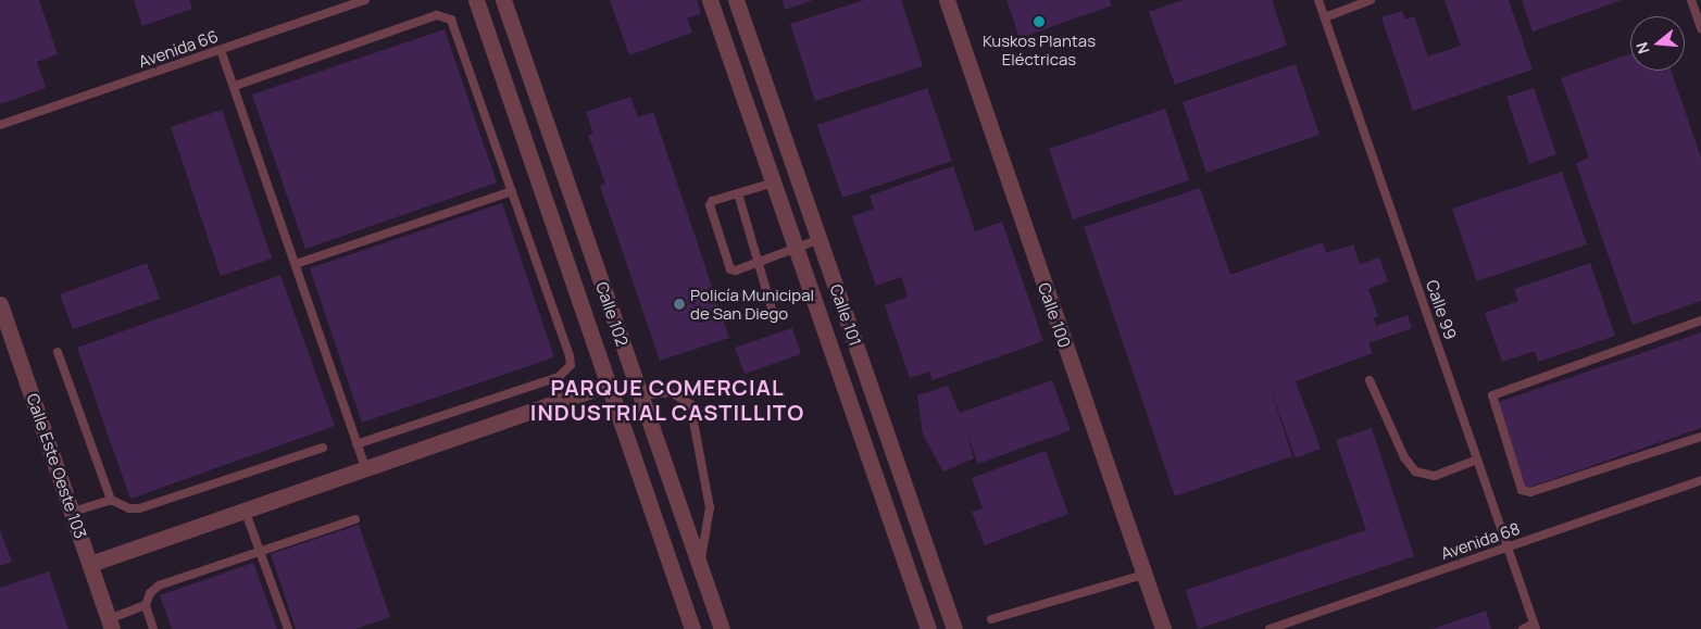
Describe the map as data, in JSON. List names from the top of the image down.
{
  "streets": {
    "street": [
      "Calle 102",
      "Calle 101",
      "Calle 100",
      "Calle Este Oeste 103"
    ],
    "lane": ["Avenida 66", "Calle 99", "Avenida 68"]
  },
  "crossings": [
    ["Calle 99", "Avenida 68"]
  ],
  "districts": ["PARQUE COMERCIAL INDUSTRIAL CASTILLITO"],
  "places": ["Kuskos Plantas Eléctricas", "Policía Municipal de San Diego"],
  "north": "left"
}
